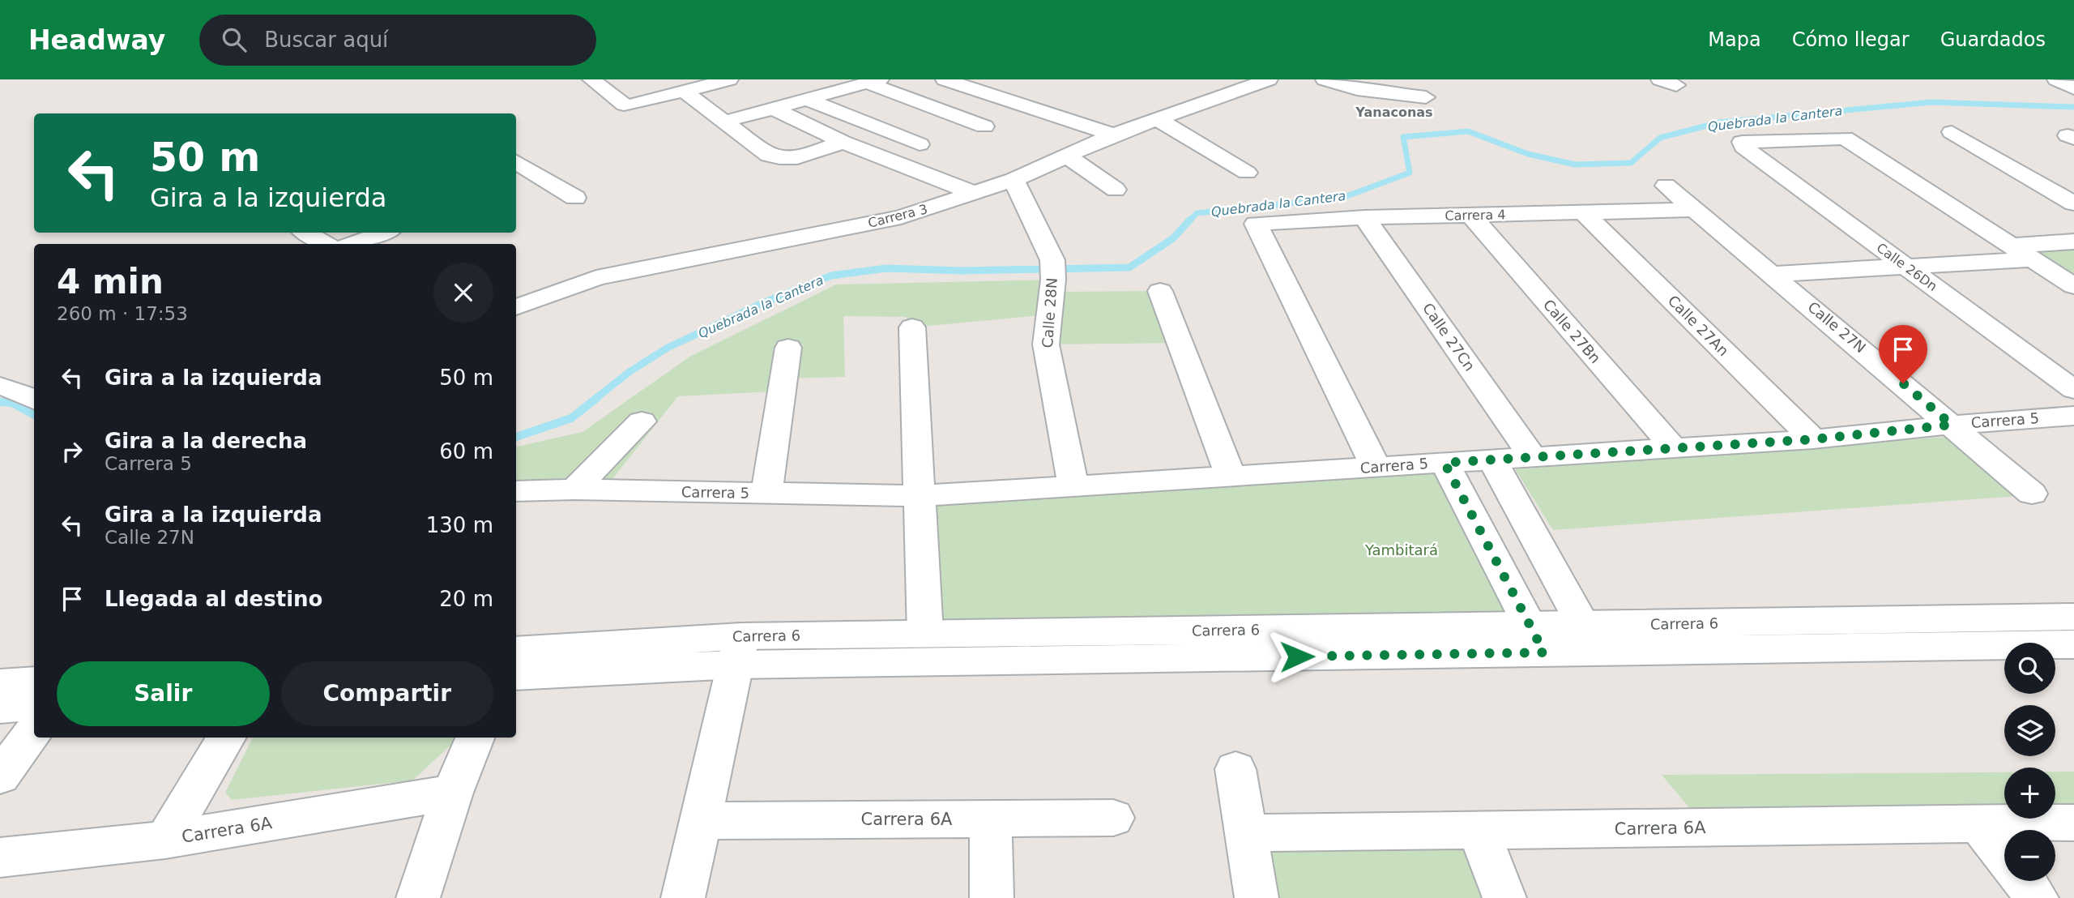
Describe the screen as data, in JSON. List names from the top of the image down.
{
  "streets": {
    "street": [
      "Carrera 4",
      "Carrera 3",
      "Calle 26Dn",
      "Calle 28N",
      "Calle 27An",
      "Calle 27N",
      "Calle 27Bn",
      "Calle 27Cn",
      "Carrera 5",
      "Carrera 6",
      "Carrera 6A"
    ]
  },
  "crossings": [
    ["Carrera 4", "Calle 27An"],
    ["Carrera 4", "Calle 27N"],
    ["Carrera 4", "Calle 27Bn"],
    ["Carrera 4", "Calle 27Cn"],
    ["Carrera 4", "Carrera 5"],
    ["Carrera 3", "Calle 28N"],
    ["Calle 28N", "Carrera 5"],
    ["Calle 27An", "Carrera 5"],
    ["Calle 27N", "Carrera 5"],
    ["Calle 27Bn", "Carrera 5"],
    ["Calle 27Cn", "Carrera 5"]
  ],
  "districts": ["Yanaconas"],
  "water": ["Quebrada la Cantera"],
  "parks": ["Yambitará"],
  "page": {
    "header": "Headway",
    "search": "Buscar aquí",
    "nav": ["Mapa", "Cómo llegar", "Guardados"],
    "turn": ["50 m", "Gira a la izquierda"],
    "heading": ["4 min", "260 m · 17:53"],
    "list": [
      {
        "name": "Gira a la izquierda",
        "value": "50 m"
      },
      {
        "name": "Gira a la derecha",
        "note": "Carrera 5",
        "value": "60 m"
      },
      {
        "name": "Gira a la izquierda",
        "note": "Calle 27N",
        "value": "130 m"
      },
      {
        "name": "Llegada al destino",
        "value": "20 m"
      }
    ],
    "map_buttons": ["+", "−"],
    "buttons": ["Salir", "Compartir"]
  }
}
